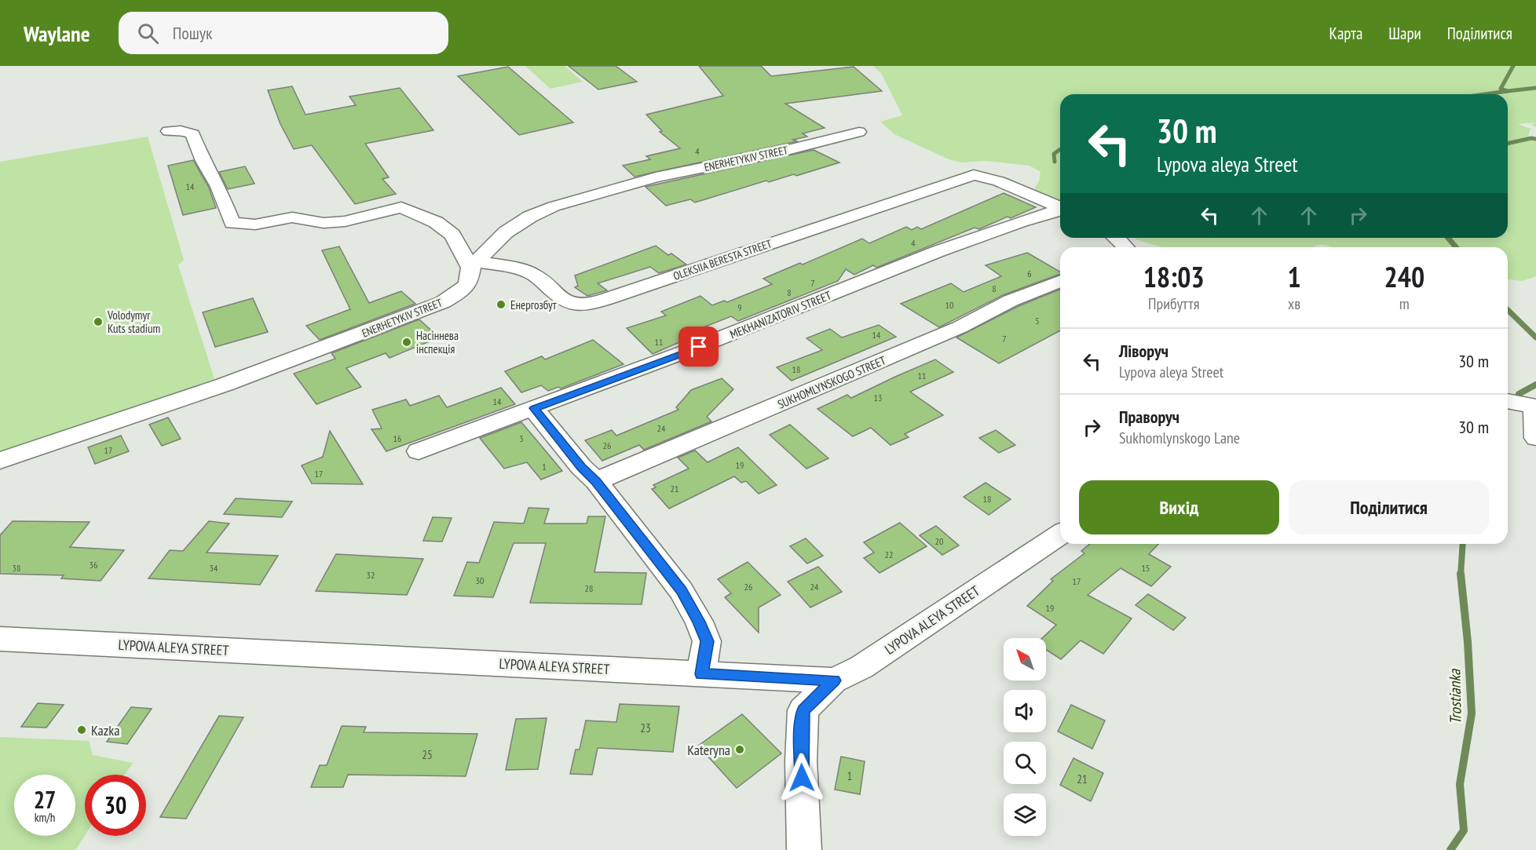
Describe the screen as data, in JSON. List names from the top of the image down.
{
  "streets": {
    "street": [
      "ENERHETYKIV STREET",
      "OLEKSIIA BERESTA STREET",
      "MEKHANIZATORIV STREET",
      "SUKHOMLYNSKOGO STREET",
      "LYPOVA ALEYA STREET"
    ]
  },
  "crossings": [
    ["ENERHETYKIV STREET", "OLEKSIIA BERESTA STREET"]
  ],
  "water": ["Trostianka"],
  "places": [
    "Енергозбут",
    "Volodymyr Kuts stadium",
    "Насіннева інспекція",
    "Kazka",
    "Kateryna"
  ],
  "house_numbers": [
    "4",
    "14",
    "4",
    "6",
    "7",
    "8",
    "8",
    "10",
    "9",
    "5",
    "14",
    "7",
    "11",
    "18",
    "11",
    "13",
    "14",
    "24",
    "16",
    "3",
    "26",
    "17",
    "19",
    "1",
    "17",
    "21",
    "18",
    "20",
    "22",
    "36",
    "38",
    "34",
    "15",
    "32",
    "30",
    "17",
    "26",
    "24",
    "28",
    "19",
    "23",
    "25",
    "1",
    "21"
  ],
  "north": "top left",
  "page": {
    "header": "Waylane",
    "search": "Пошук",
    "nav": ["Карта", "Шари", "Поділитися"],
    "turn": ["30 m", "Lypova aleya Street"],
    "eta": [
      "18:03",
      "Прибуття",
      "1",
      "хв",
      "240",
      "m"
    ],
    "list": [
      {
        "name": "Ліворуч",
        "note": "Lypova aleya Street",
        "value": "30 m"
      },
      {
        "name": "Праворуч",
        "note": "Sukhomlynskogo Lane",
        "value": "30 m"
      }
    ],
    "buttons": ["Вихід", "Поділитися"],
    "speed": "27 km/h",
    "limit": "30"
  }
}
